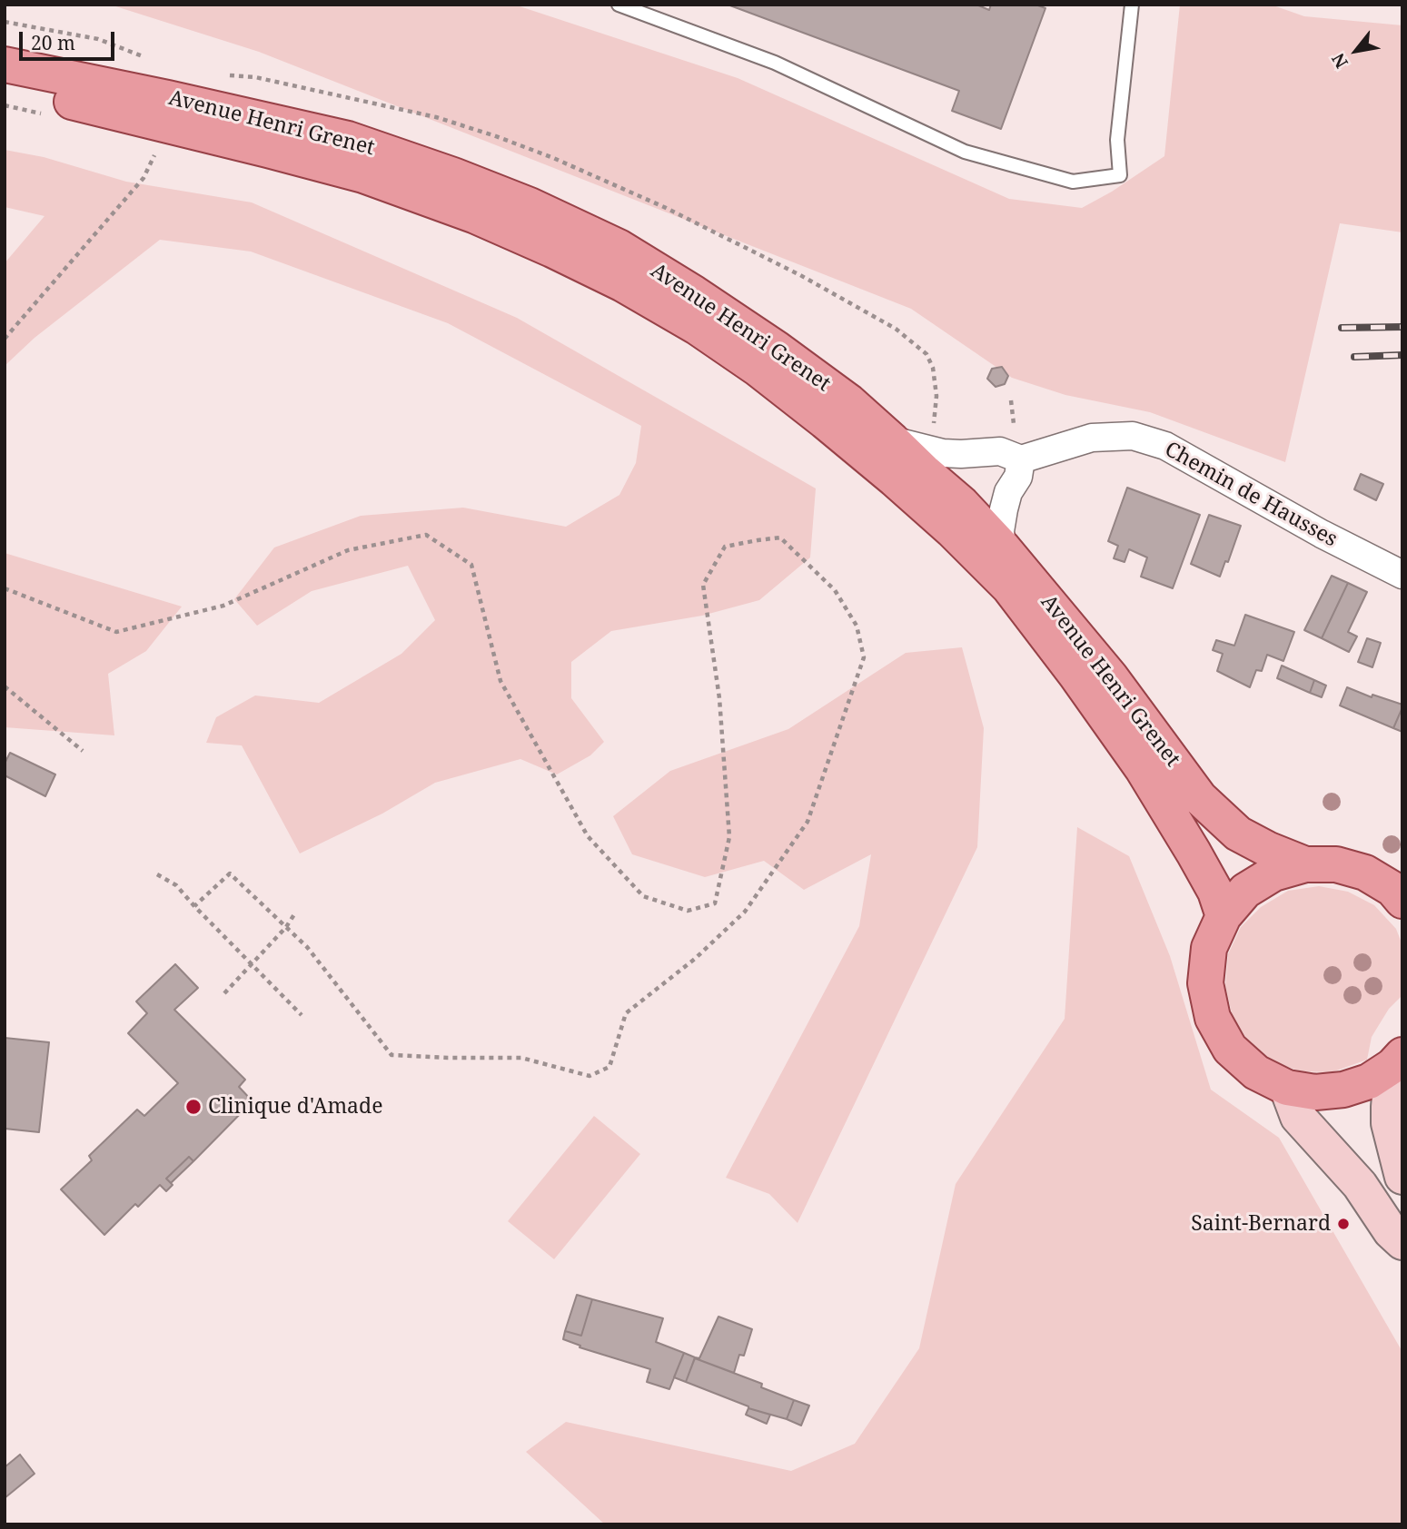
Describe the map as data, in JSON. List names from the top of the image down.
{
  "streets": {
    "main road": ["Avenue Henri Grenet"],
    "street": ["Chemin de Hausses"]
  },
  "places": ["Clinique d'Amade", "Saint-Bernard"],
  "scale_bar": "20 m",
  "north": "bottom left"
}
